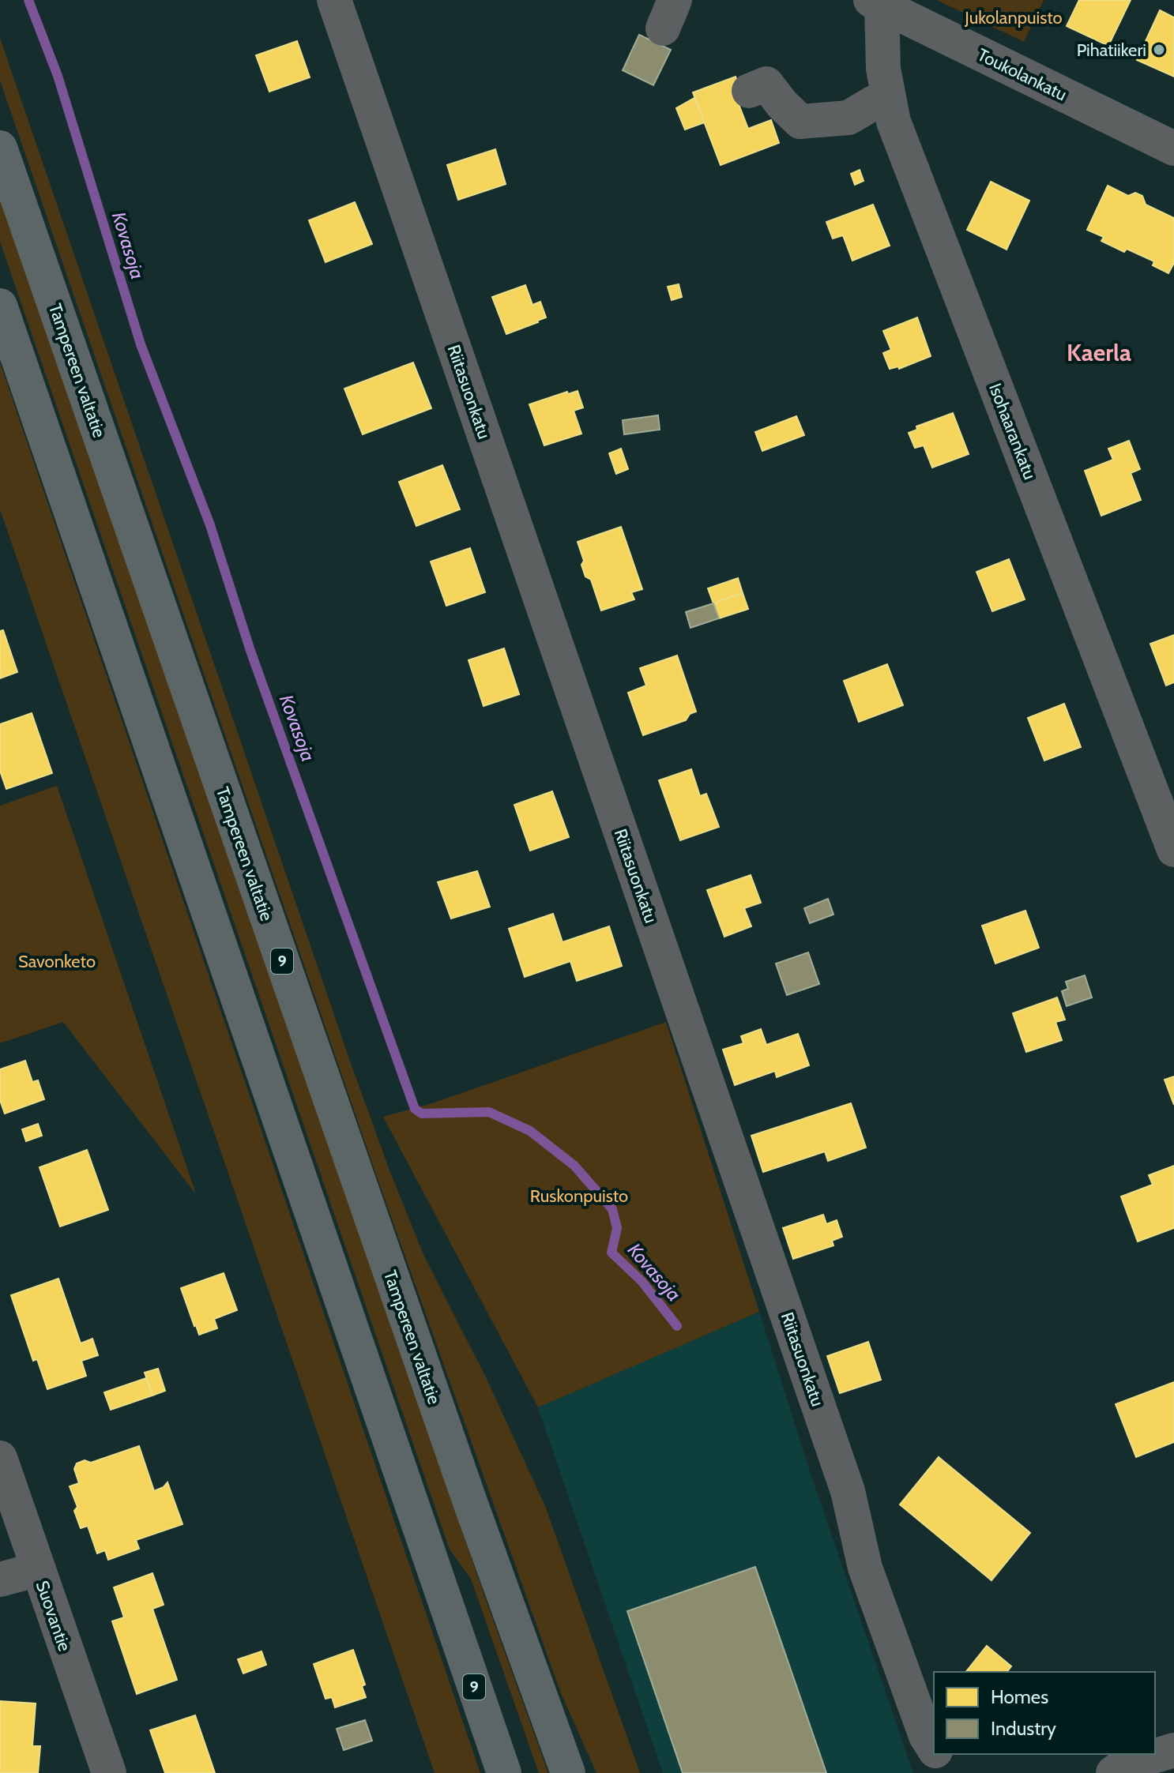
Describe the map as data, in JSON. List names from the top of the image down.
{
  "streets": {
    "highway": ["Tampereen valtatie", "9"],
    "street": [
      "Toukolankatu",
      "Riitasuonkatu",
      "Isohaarankatu",
      "Suovantie"
    ]
  },
  "crossings": [
    ["Toukolankatu", "Isohaarankatu"]
  ],
  "districts": ["Kaerla"],
  "water": ["Kovasoja"],
  "parks": ["Jukolanpuisto", "Savonketo", "Ruskonpuisto"],
  "places": ["Pihatiikeri"],
  "legend": ["Homes", "Industry"]
}
